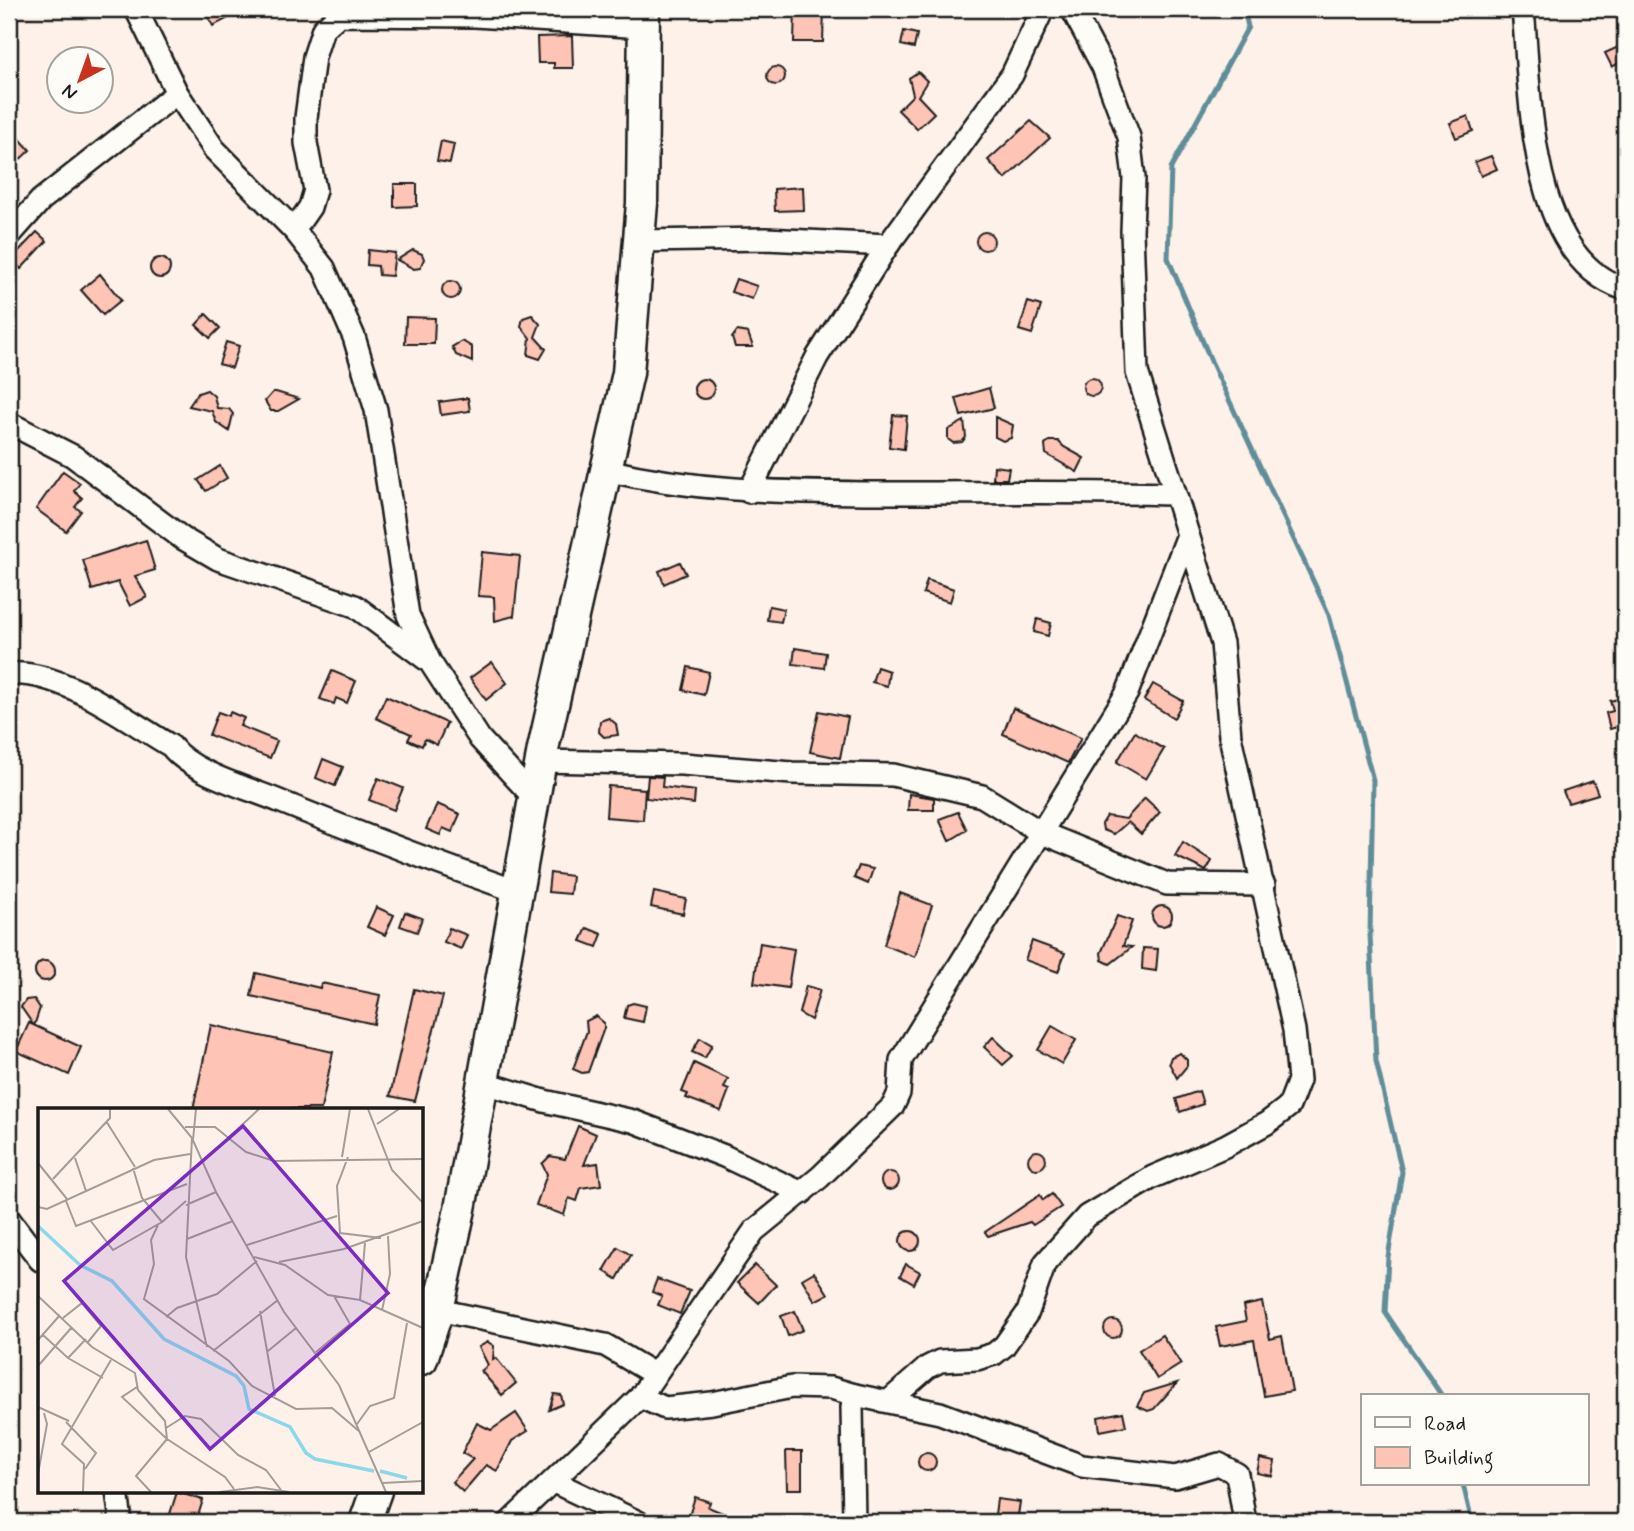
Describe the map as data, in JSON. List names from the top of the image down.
{
  "legend": ["Road", "Building"],
  "north": "bottom left"
}
